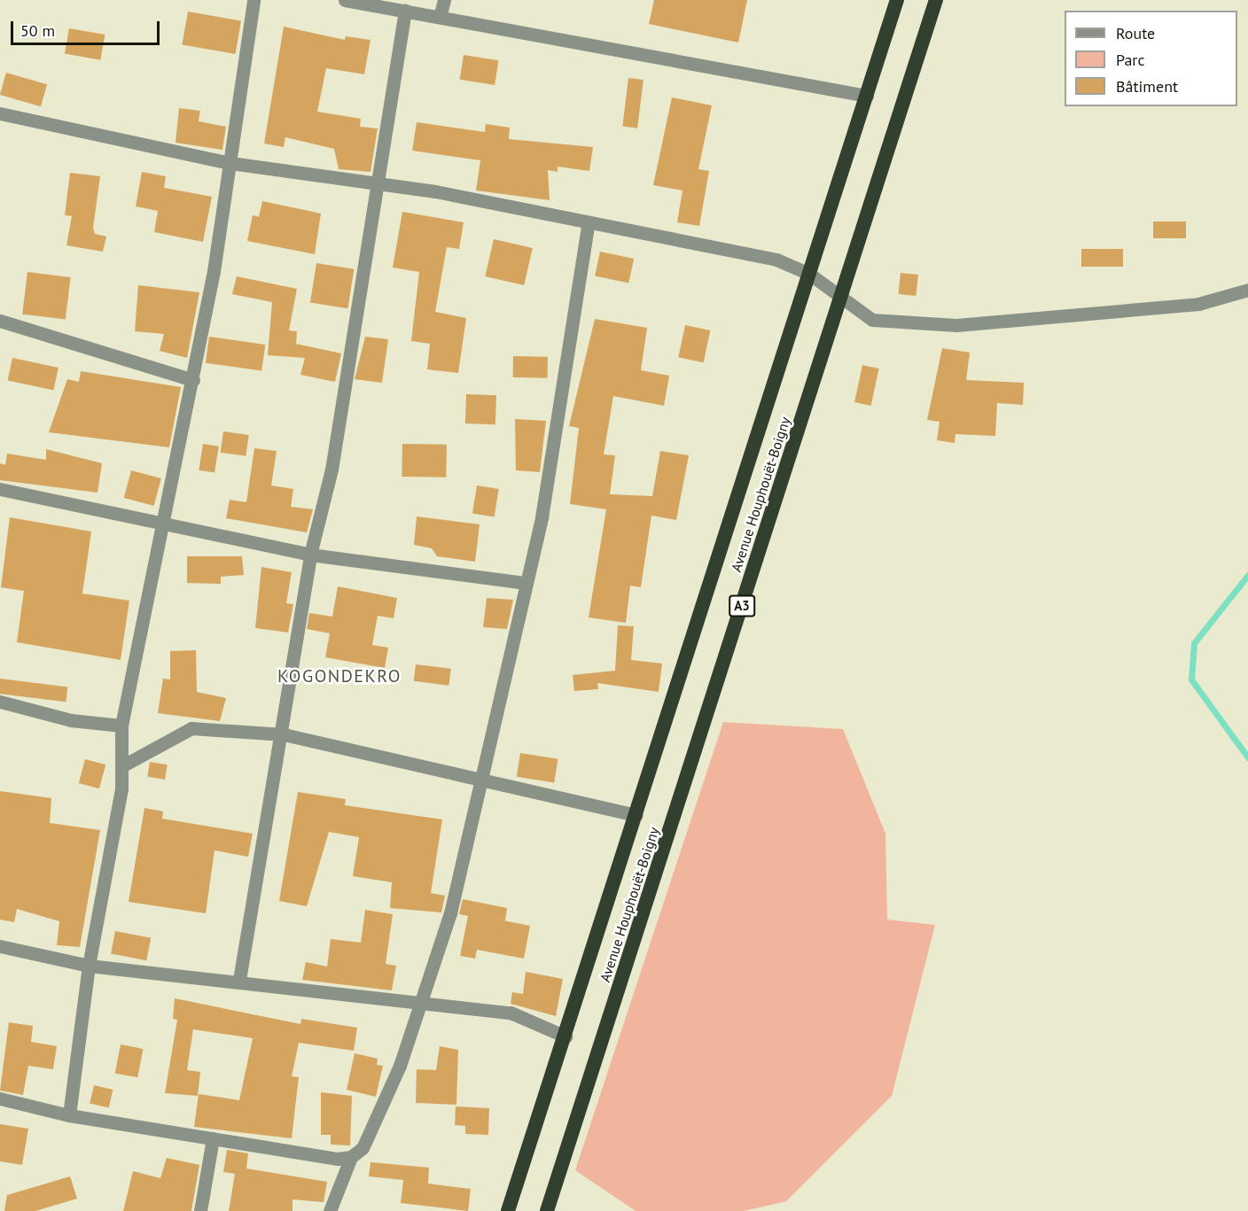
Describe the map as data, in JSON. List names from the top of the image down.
{
  "streets": {
    "highway": ["Avenue Houphouët-Boigny", "A3"]
  },
  "districts": ["KOGONDEKRO"],
  "legend": ["Route", "Parc", "Bâtiment"],
  "scale_bar": "50 m"
}
